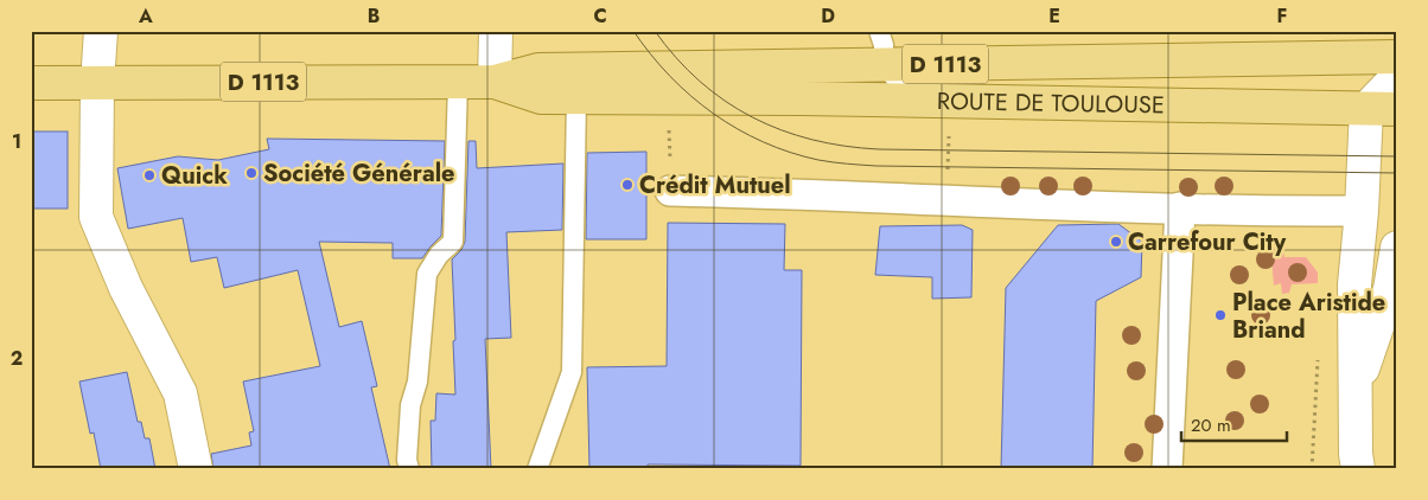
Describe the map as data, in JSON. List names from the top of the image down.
{
  "streets": {
    "main road": ["D 1113", "ROUTE DE TOULOUSE"]
  },
  "places": [
    "Société Générale",
    "Quick",
    "Crédit Mutuel",
    "Carrefour City",
    "Place Aristide Briand"
  ],
  "scale_bar": "20 m",
  "grid": {
    "columns": [
      "A",
      "B",
      "C",
      "D",
      "E",
      "F"
    ],
    "rows": ["1", "2"]
  }
}
